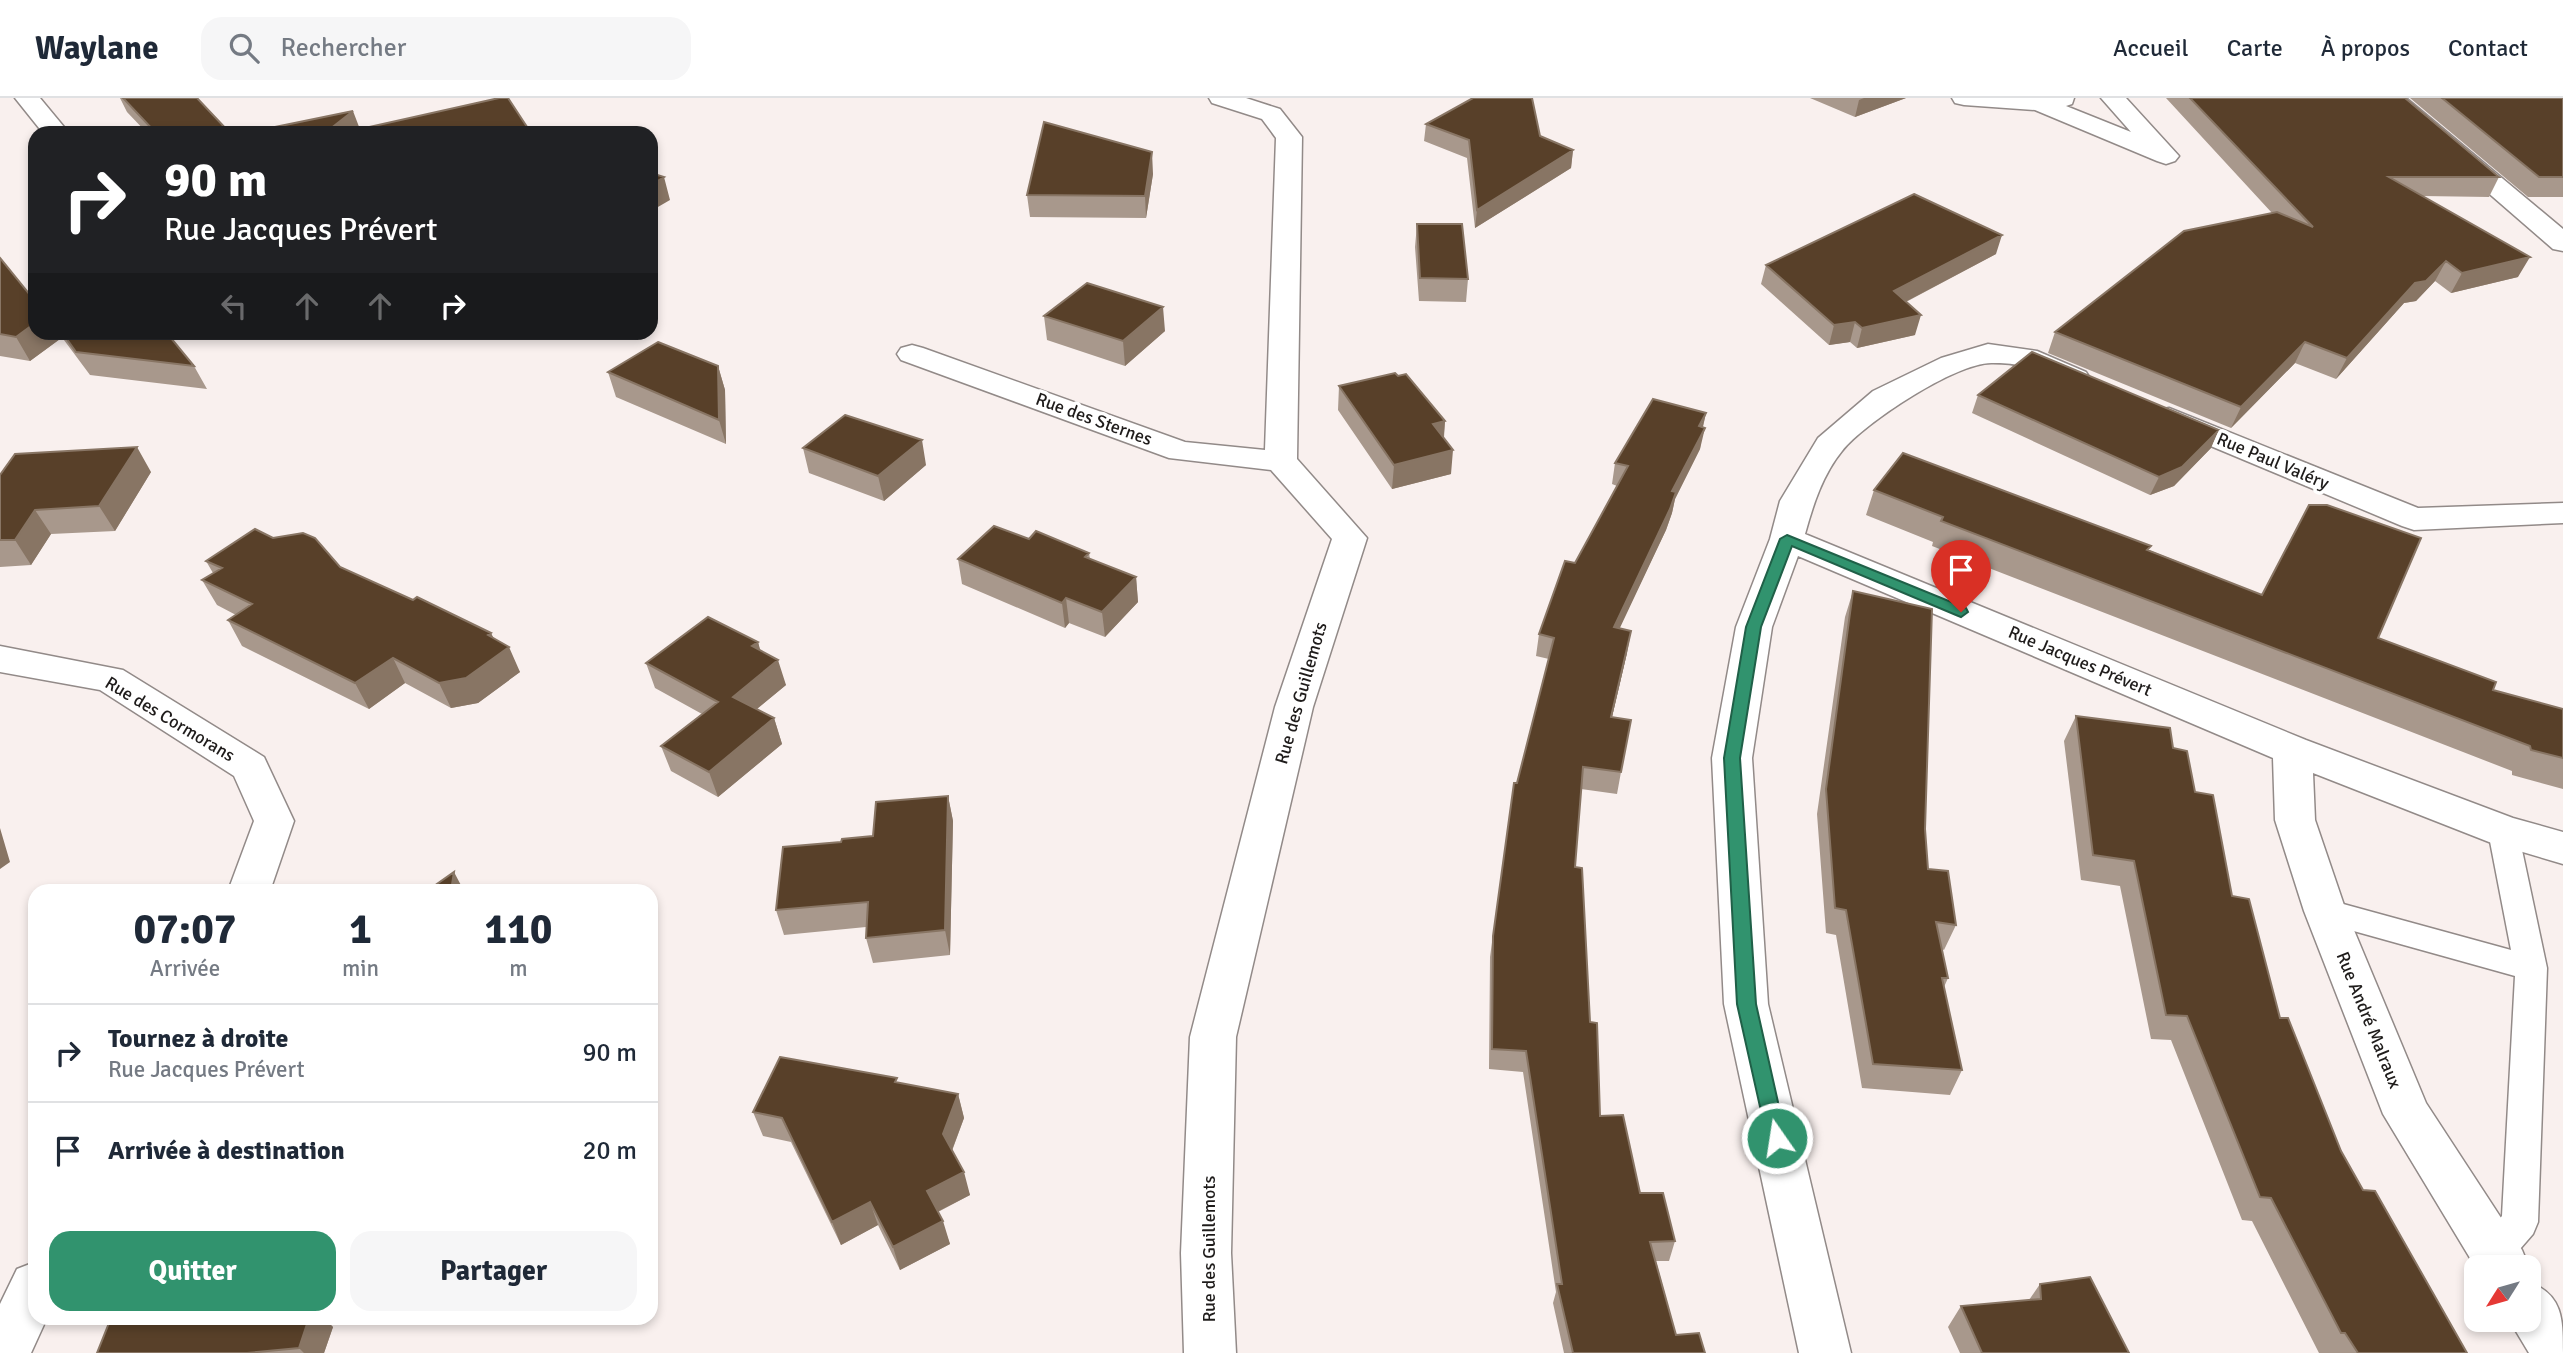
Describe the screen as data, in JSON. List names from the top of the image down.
{
  "streets": {
    "street": [
      "Rue des Sternes",
      "Rue Paul Valéry",
      "Rue Jacques Prévert",
      "Rue des Guillemots",
      "Rue des Cormorans",
      "Rue André Malraux"
    ]
  },
  "crossings": [
    ["Rue des Sternes", "Rue des Guillemots"],
    ["Rue Jacques Prévert", "Rue André Malraux"]
  ],
  "north": "bottom left",
  "page": {
    "header": "Waylane",
    "search": "Rechercher",
    "nav": [
      "Accueil",
      "Carte",
      "À propos",
      "Contact"
    ],
    "turn": ["90 m", "Rue Jacques Prévert"],
    "eta": [
      "07:07",
      "Arrivée",
      "1",
      "min",
      "110",
      "m"
    ],
    "list": [
      {
        "name": "Tournez à droite",
        "note": "Rue Jacques Prévert",
        "value": "90 m"
      },
      {
        "name": "Arrivée à destination",
        "value": "20 m"
      }
    ],
    "buttons": ["Quitter", "Partager"]
  }
}
